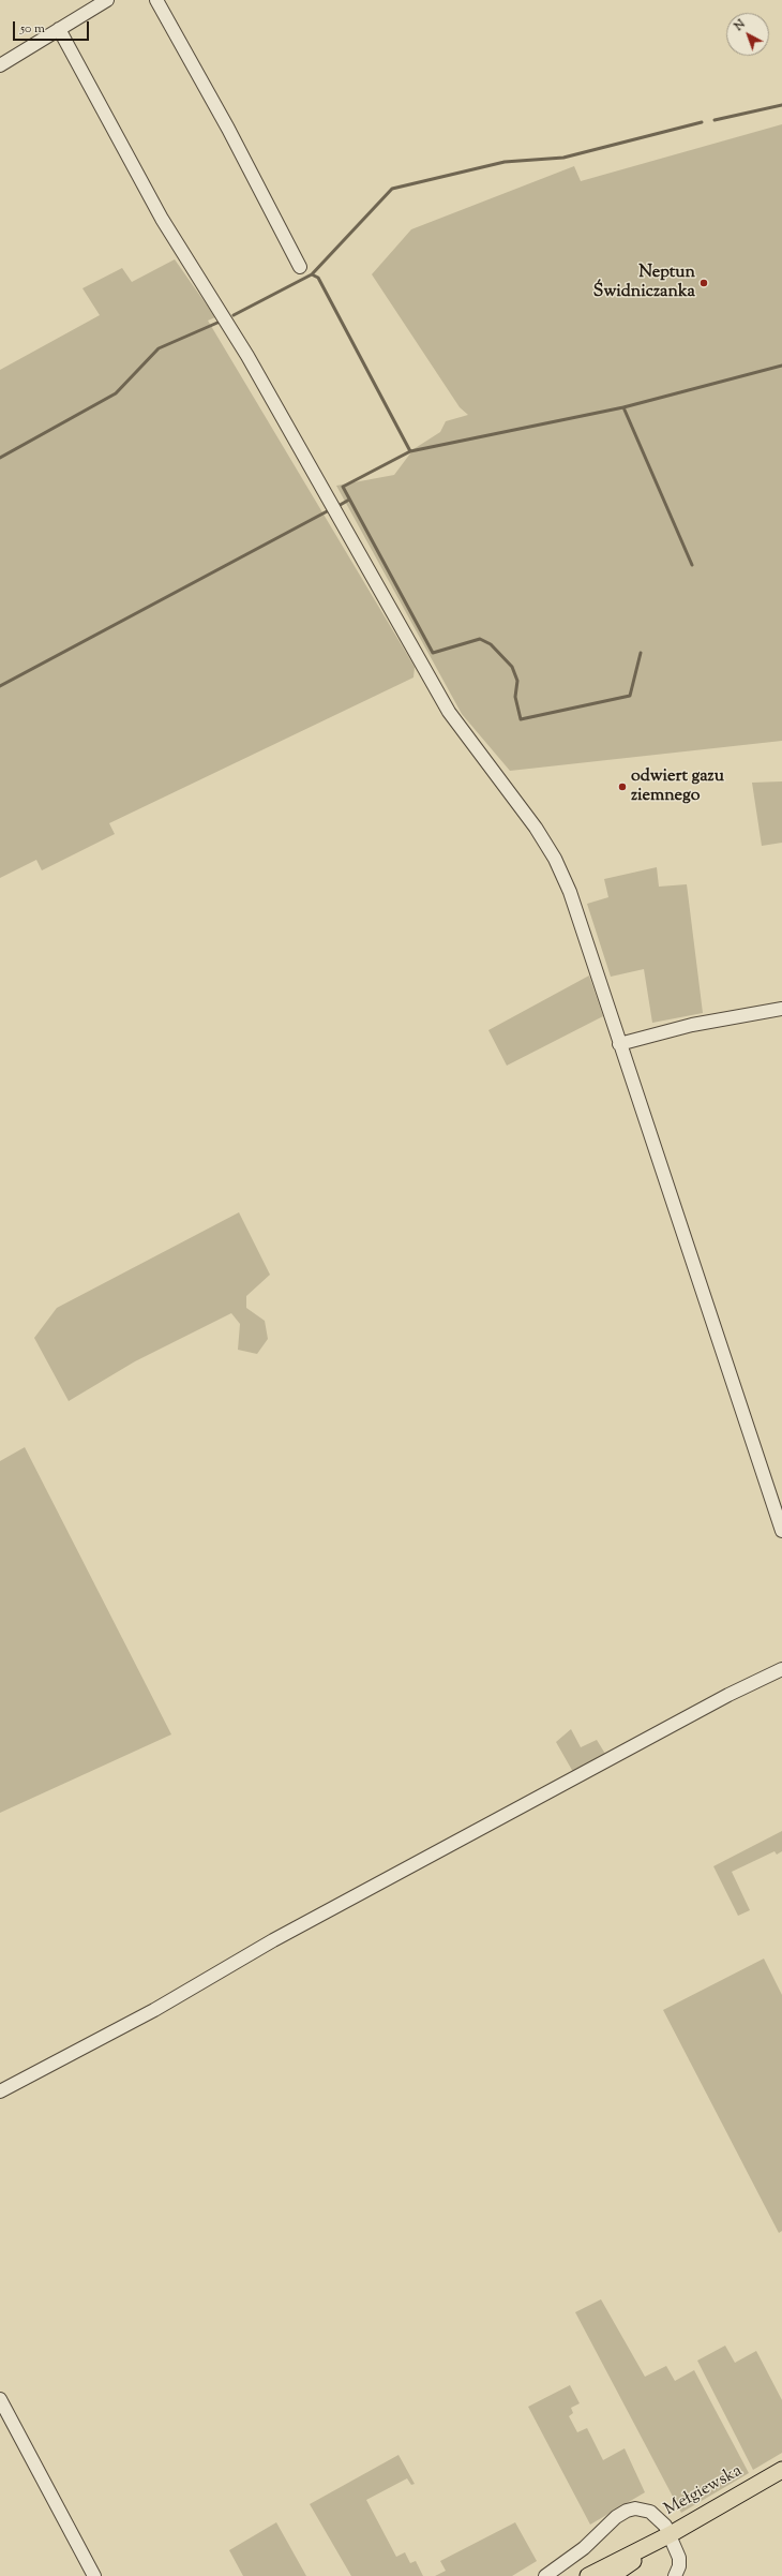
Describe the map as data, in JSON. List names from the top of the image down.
{
  "streets": {
    "main road": ["Mełgiewska"]
  },
  "places": ["Neptun Świdniczanka", "odwiert gazu ziemnego"],
  "scale_bar": "50 m",
  "north": "top left"
}
